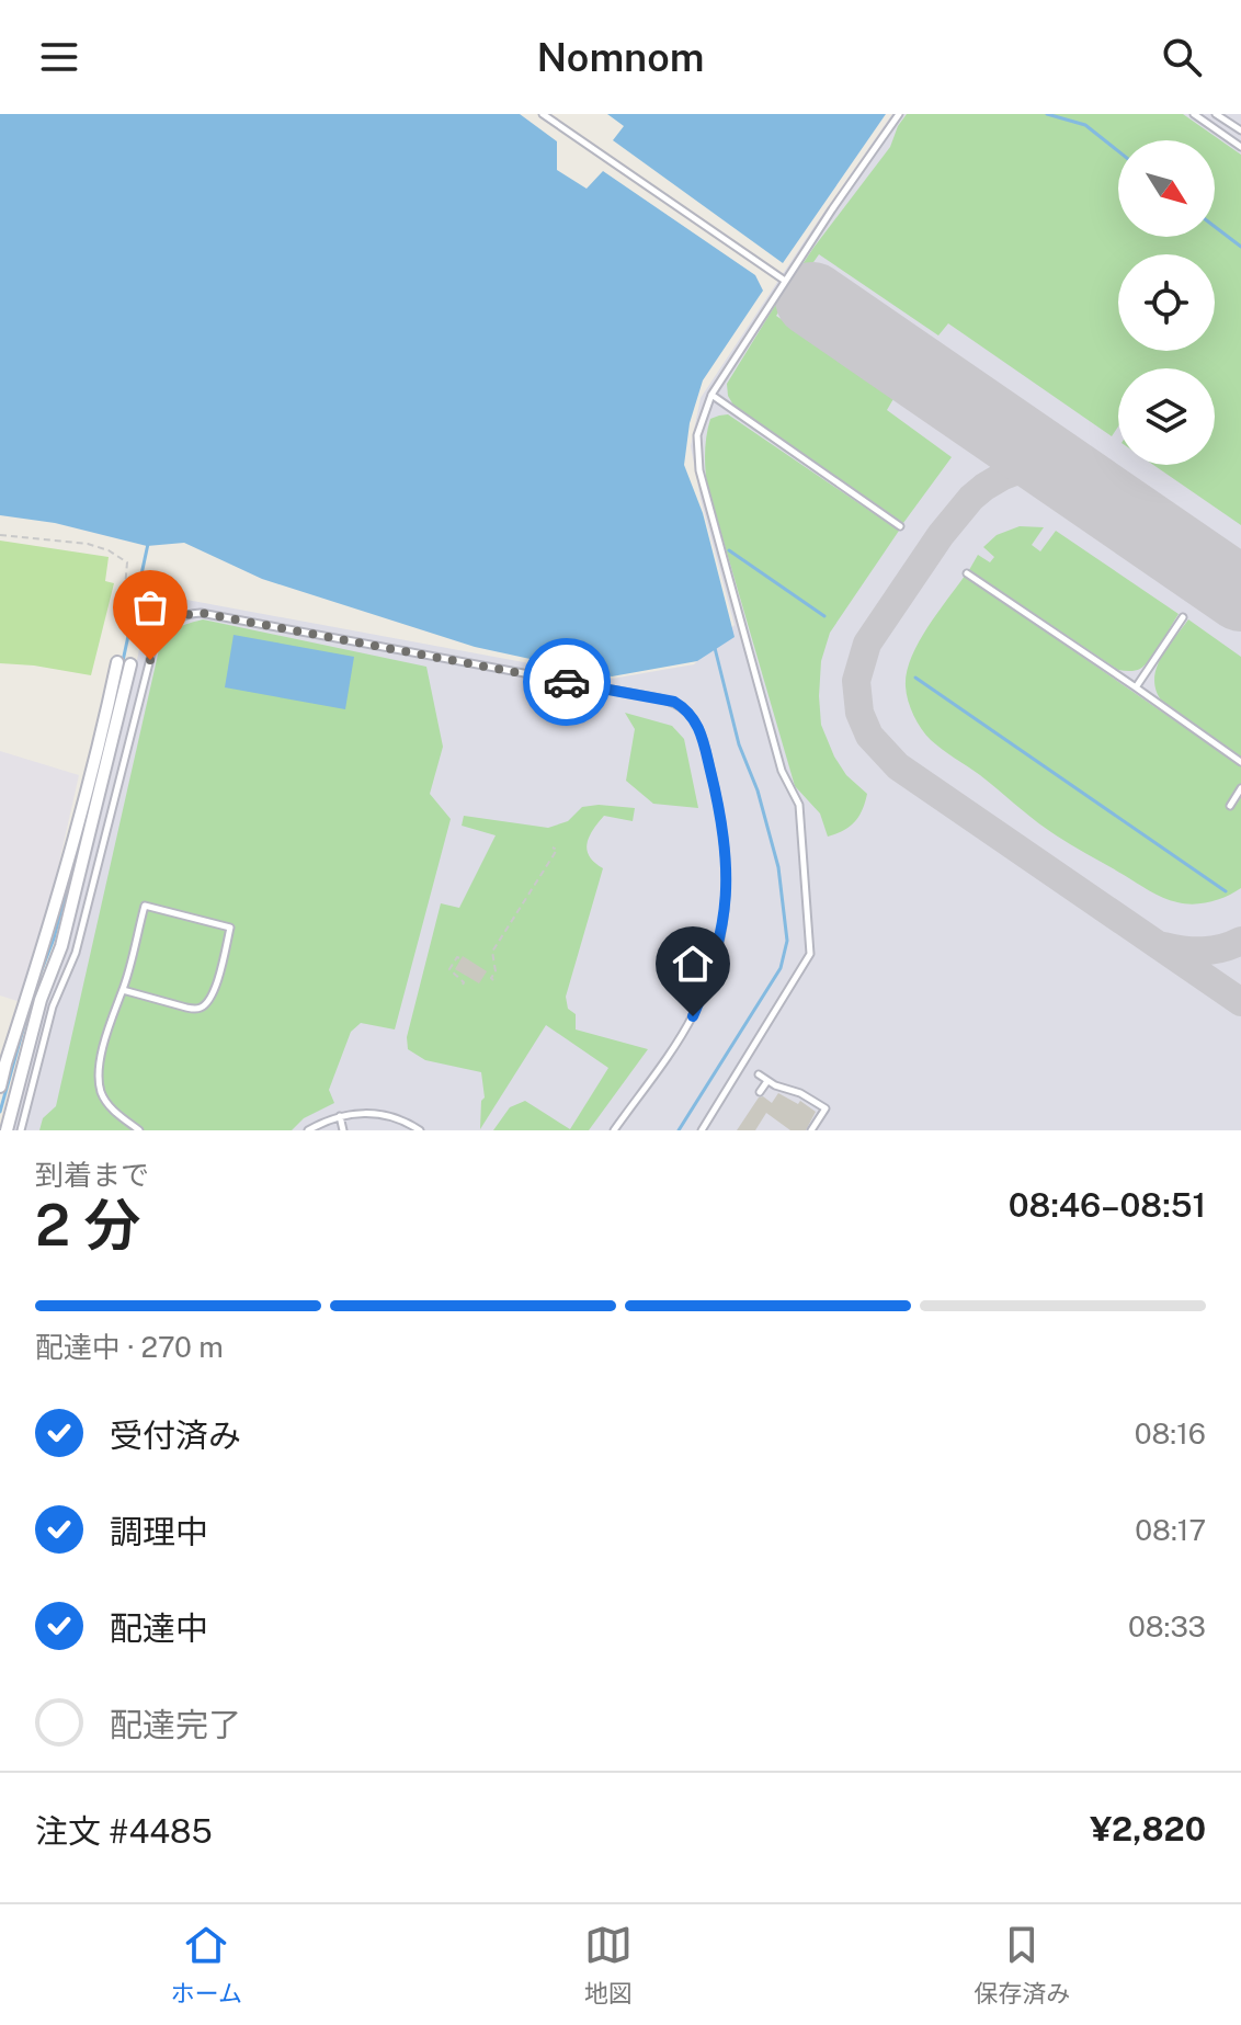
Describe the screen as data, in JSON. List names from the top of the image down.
{
  "north": "bottom right",
  "page": {
    "header": "Nomnom",
    "heading": ["2 分", "到着まで", "08:46–08:51"],
    "panel": ["注文 #4485", "¥2,820"],
    "bar": "配達中 · 270 m",
    "list": [
      ["受付済み", "08:16"],
      ["調理中", "08:17"],
      ["配達中", "08:33"],
      "配達完了"
    ],
    "tabs": ["ホーム", "地図", "保存済み"]
  }
}
